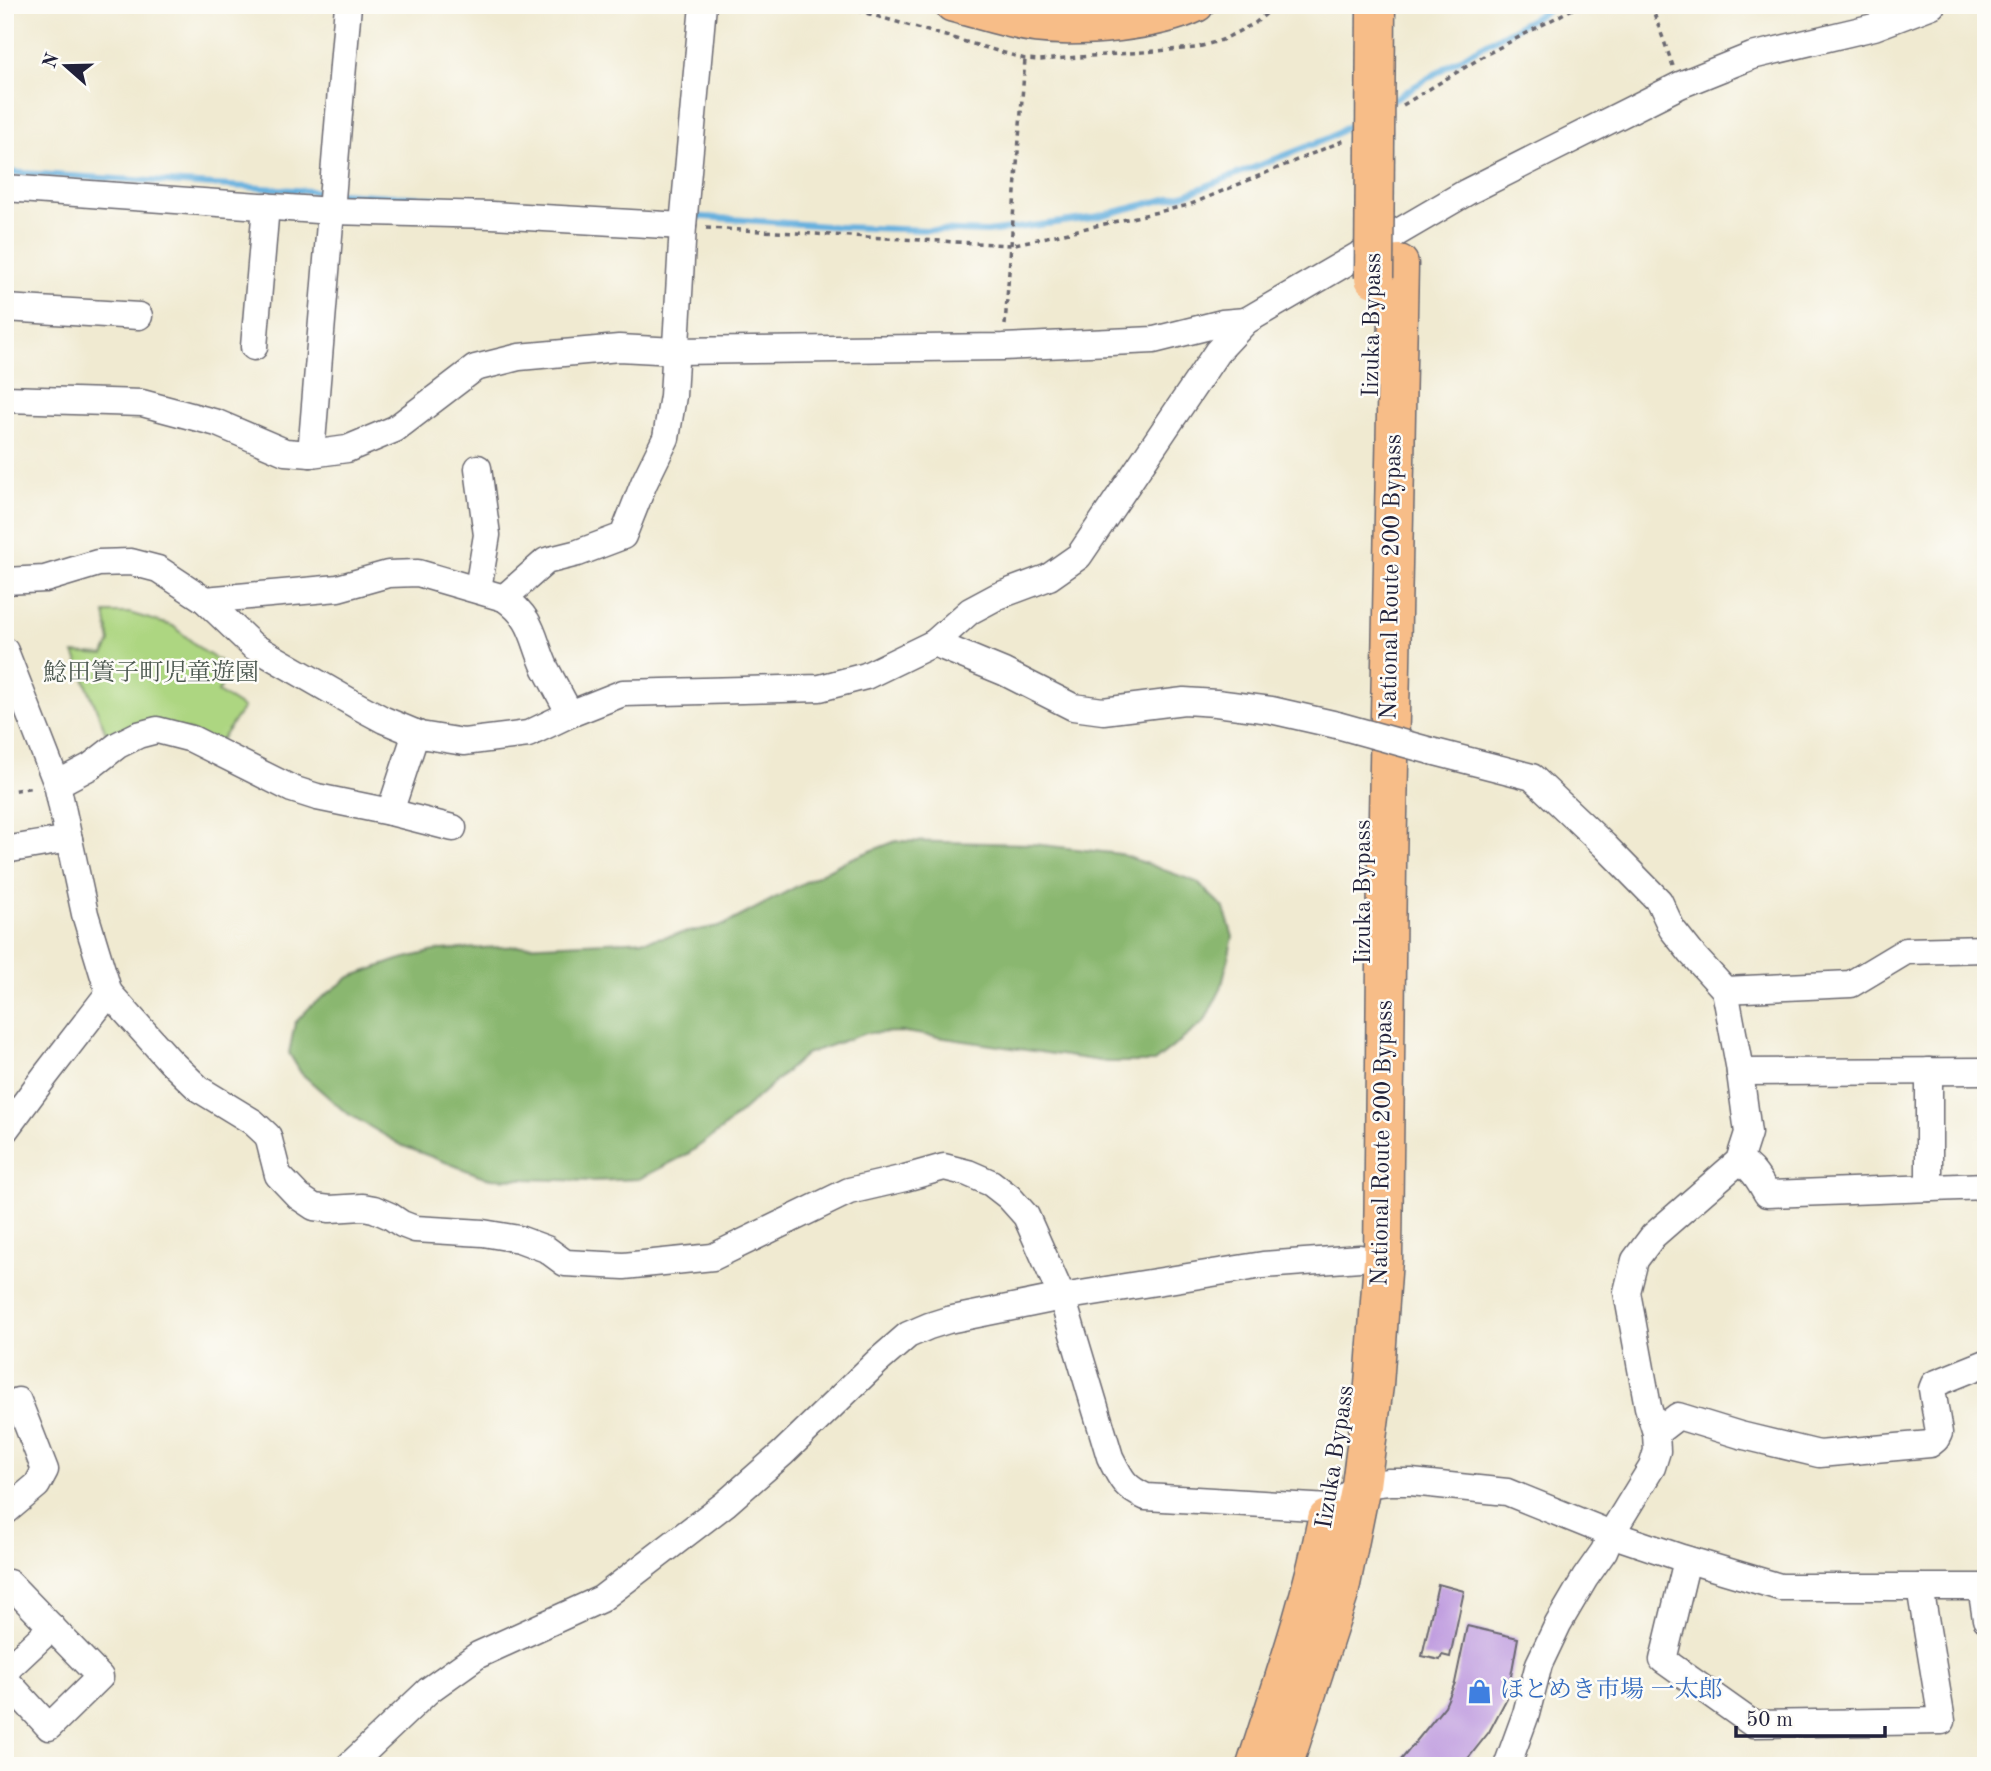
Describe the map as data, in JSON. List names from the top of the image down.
{
  "streets": {
    "highway": ["Iizuka Bypass", "National Route 200 Bypass"]
  },
  "crossings": [
    ["Iizuka Bypass", "National Route 200 Bypass"]
  ],
  "parks": ["鯰田簀子町児童遊園"],
  "places": {
    "shop": ["ほとめき市場 一太郎"]
  },
  "scale_bar": "50 m",
  "north": "left"
}
